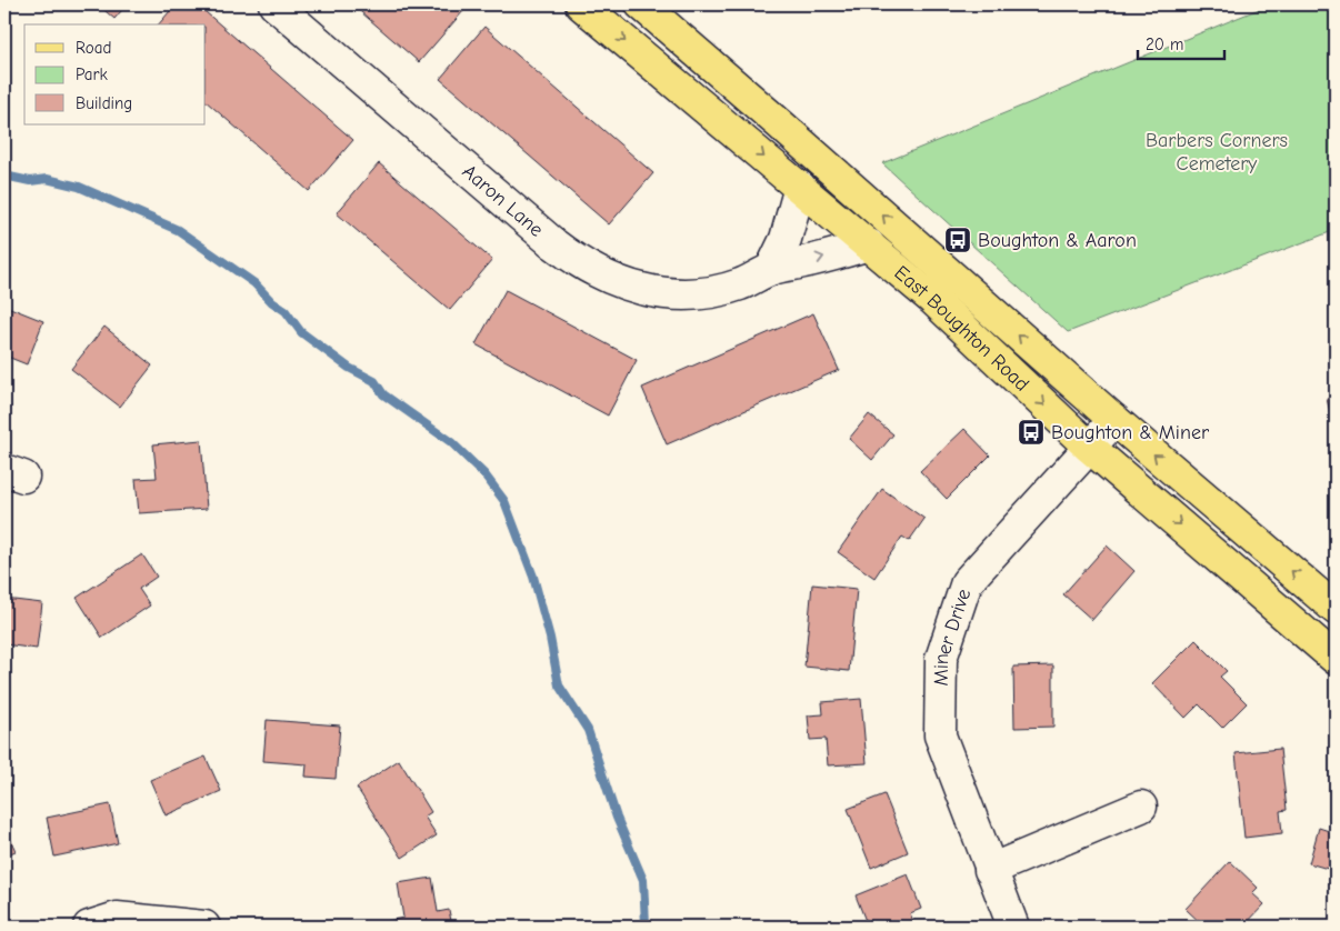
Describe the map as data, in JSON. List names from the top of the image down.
{
  "streets": {
    "main road": ["East Boughton Road"],
    "street": ["Aaron Lane", "Miner Drive"]
  },
  "crossings": [
    ["Aaron Lane", "East Boughton Road"],
    ["East Boughton Road", "Miner Drive"]
  ],
  "parks": ["Barbers Corners Cemetery"],
  "places": {
    "bus stop": ["Boughton & Aaron", "Boughton & Miner"]
  },
  "legend": ["Road", "Park", "Building"],
  "scale_bar": "20 m"
}
